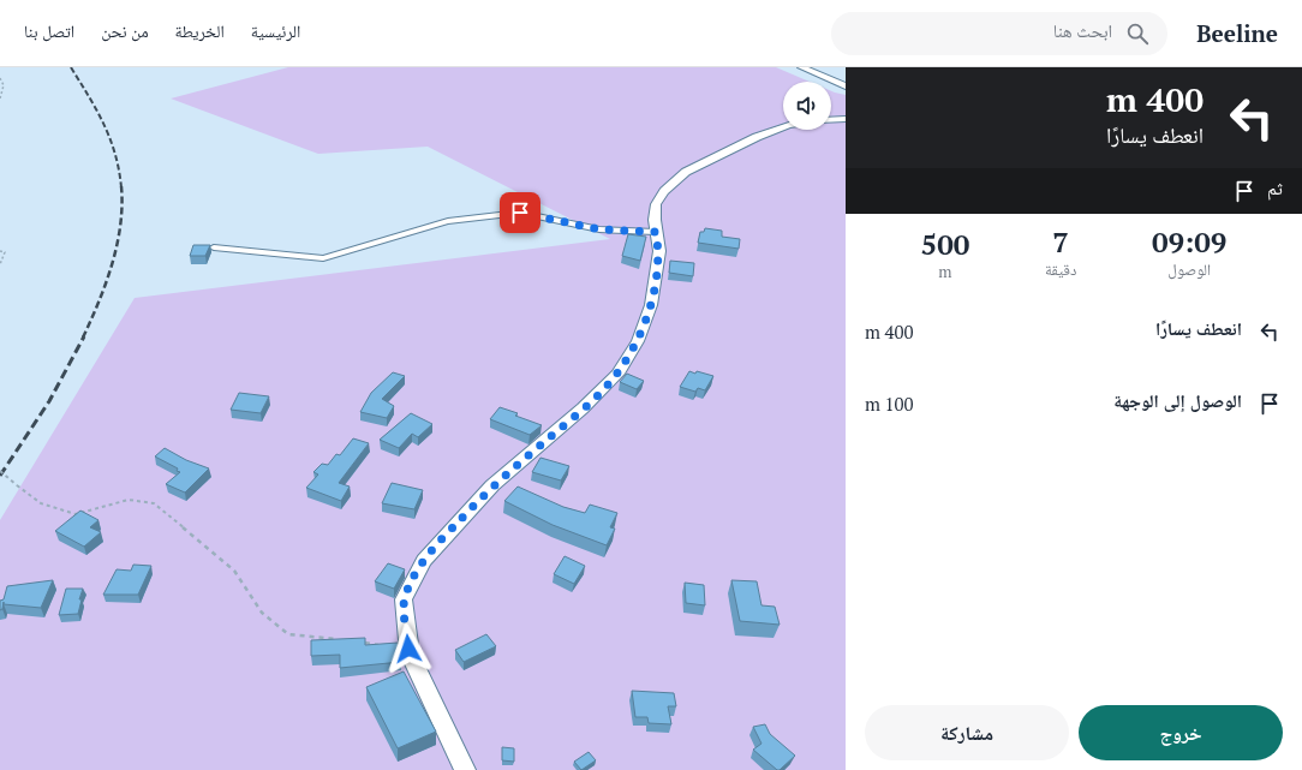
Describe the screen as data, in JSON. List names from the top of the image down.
{
  "page": {
    "header": "Beeline",
    "search": "ابحث هنا",
    "nav": [
      "الرئيسية",
      "الخريطة",
      "من نحن",
      "اتصل بنا"
    ],
    "turn": ["400 m", "انعطف يسارًا"],
    "then": "ثم",
    "eta": [
      "09:09",
      "الوصول",
      "7",
      "دقيقة",
      "500",
      "m"
    ],
    "list": [
      {
        "name": "انعطف يسارًا",
        "value": "400 m"
      },
      {
        "name": "الوصول إلى الوجهة",
        "value": "100 m"
      }
    ],
    "buttons": ["خروج", "مشاركة"]
  }
}
